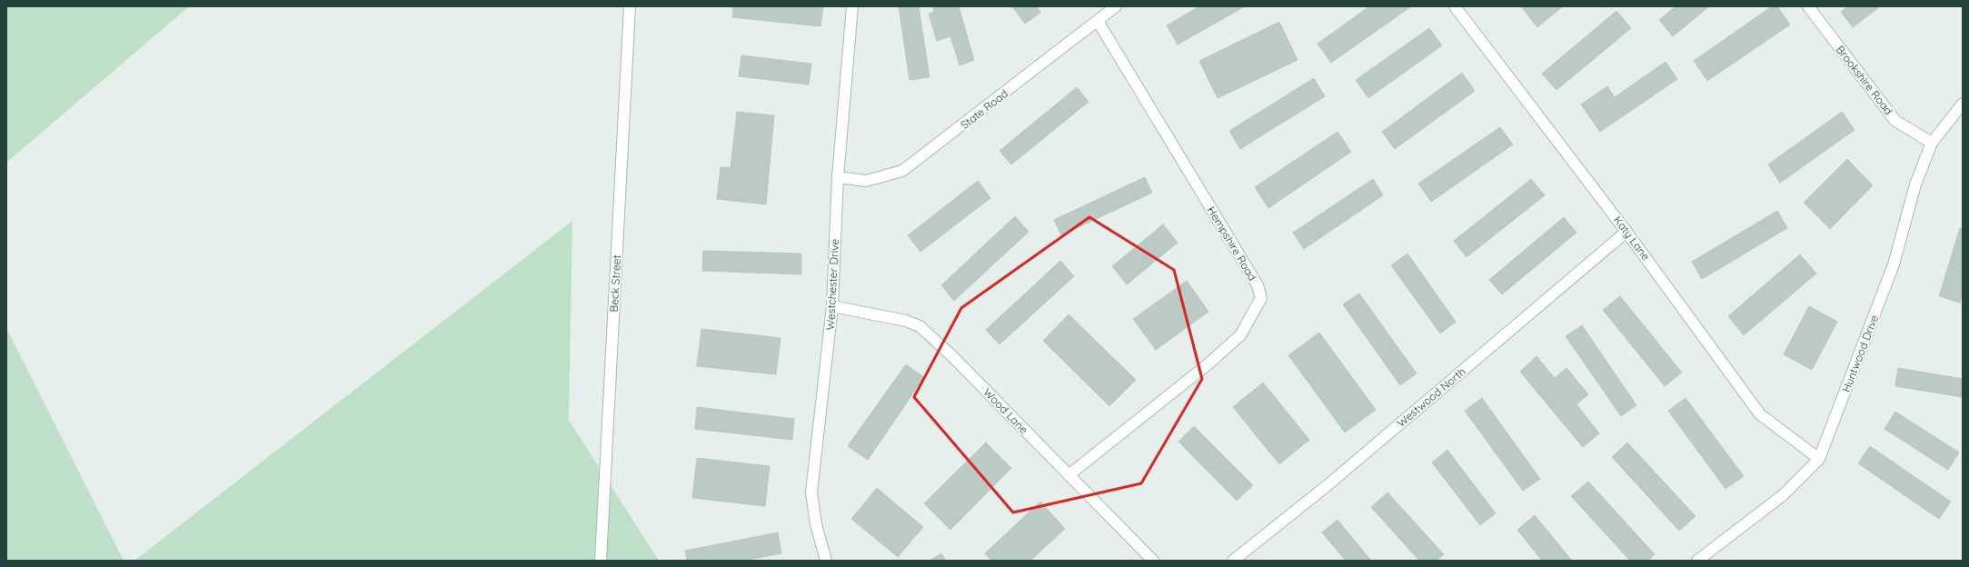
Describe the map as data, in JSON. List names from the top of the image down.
{
  "streets": {
    "street": [
      "Brookshire Road",
      "State Road",
      "Katy Lane",
      "Hempshire Road",
      "Beck Street",
      "Westchester Drive",
      "Huntwood Drive",
      "Westwood North",
      "Wood Lane"
    ]
  },
  "crossings": [
    ["Brookshire Road", "Huntwood Drive"],
    ["State Road", "Hempshire Road"],
    ["State Road", "Westchester Drive"],
    ["Katy Lane", "Huntwood Drive"],
    ["Katy Lane", "Westwood North"],
    ["Hempshire Road", "Wood Lane"],
    ["Westchester Drive", "Wood Lane"]
  ]
}
